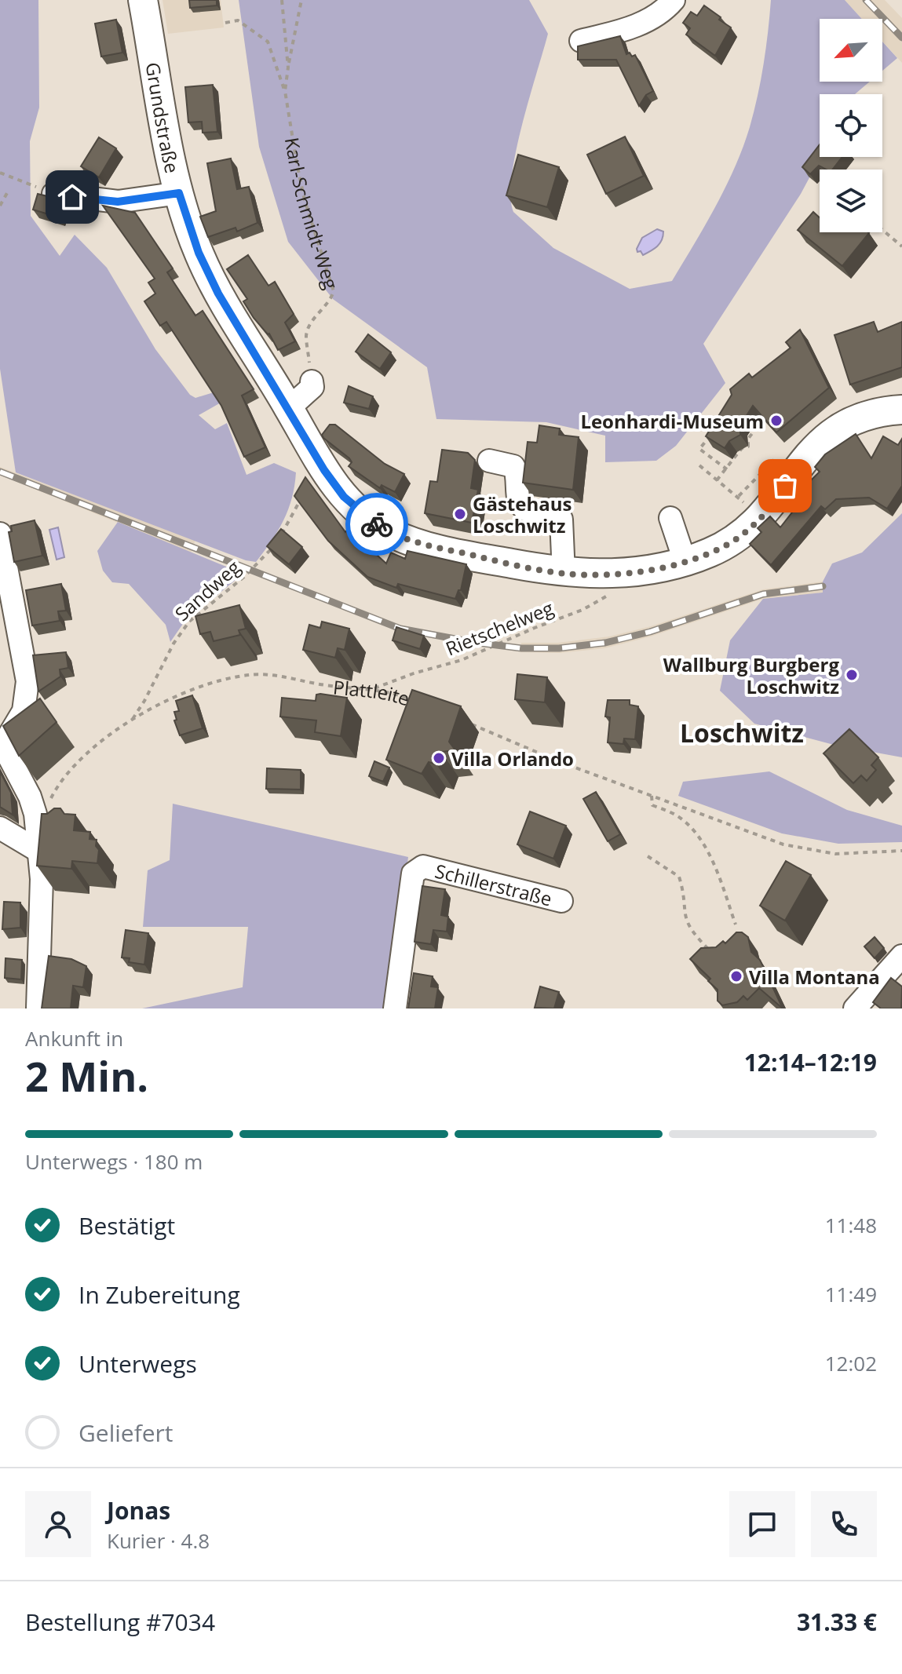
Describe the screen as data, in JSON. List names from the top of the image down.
{
  "streets": {
    "main road": ["Grundstraße"],
    "street": ["Schillerstraße"],
    "path": [
      "Karl-Schmidt-Weg",
      "Sandweg",
      "Rietschelweg",
      "Plattleite"
    ]
  },
  "crossings": [
    ["Grundstraße", "Rietschelweg"],
    ["Sandweg", "Plattleite"],
    ["Rietschelweg", "Plattleite"]
  ],
  "districts": ["Loschwitz"],
  "places": [
    "Leonhardi-Museum",
    "Gästehaus Loschwitz",
    "Wallburg Burgberg Loschwitz",
    "Villa Orlando",
    "Villa Montana"
  ],
  "north": "bottom left",
  "page": {
    "heading": ["2 Min.", "Ankunft in", "12:14–12:19"],
    "panel": [
      "Jonas",
      "Kurier · 4.8",
      "Bestellung #7034",
      "31.33 €"
    ],
    "bar": "Unterwegs · 180 m",
    "list": [
      ["Bestätigt", "11:48"],
      ["In Zubereitung", "11:49"],
      ["Unterwegs", "12:02"],
      "Geliefert"
    ]
  }
}
